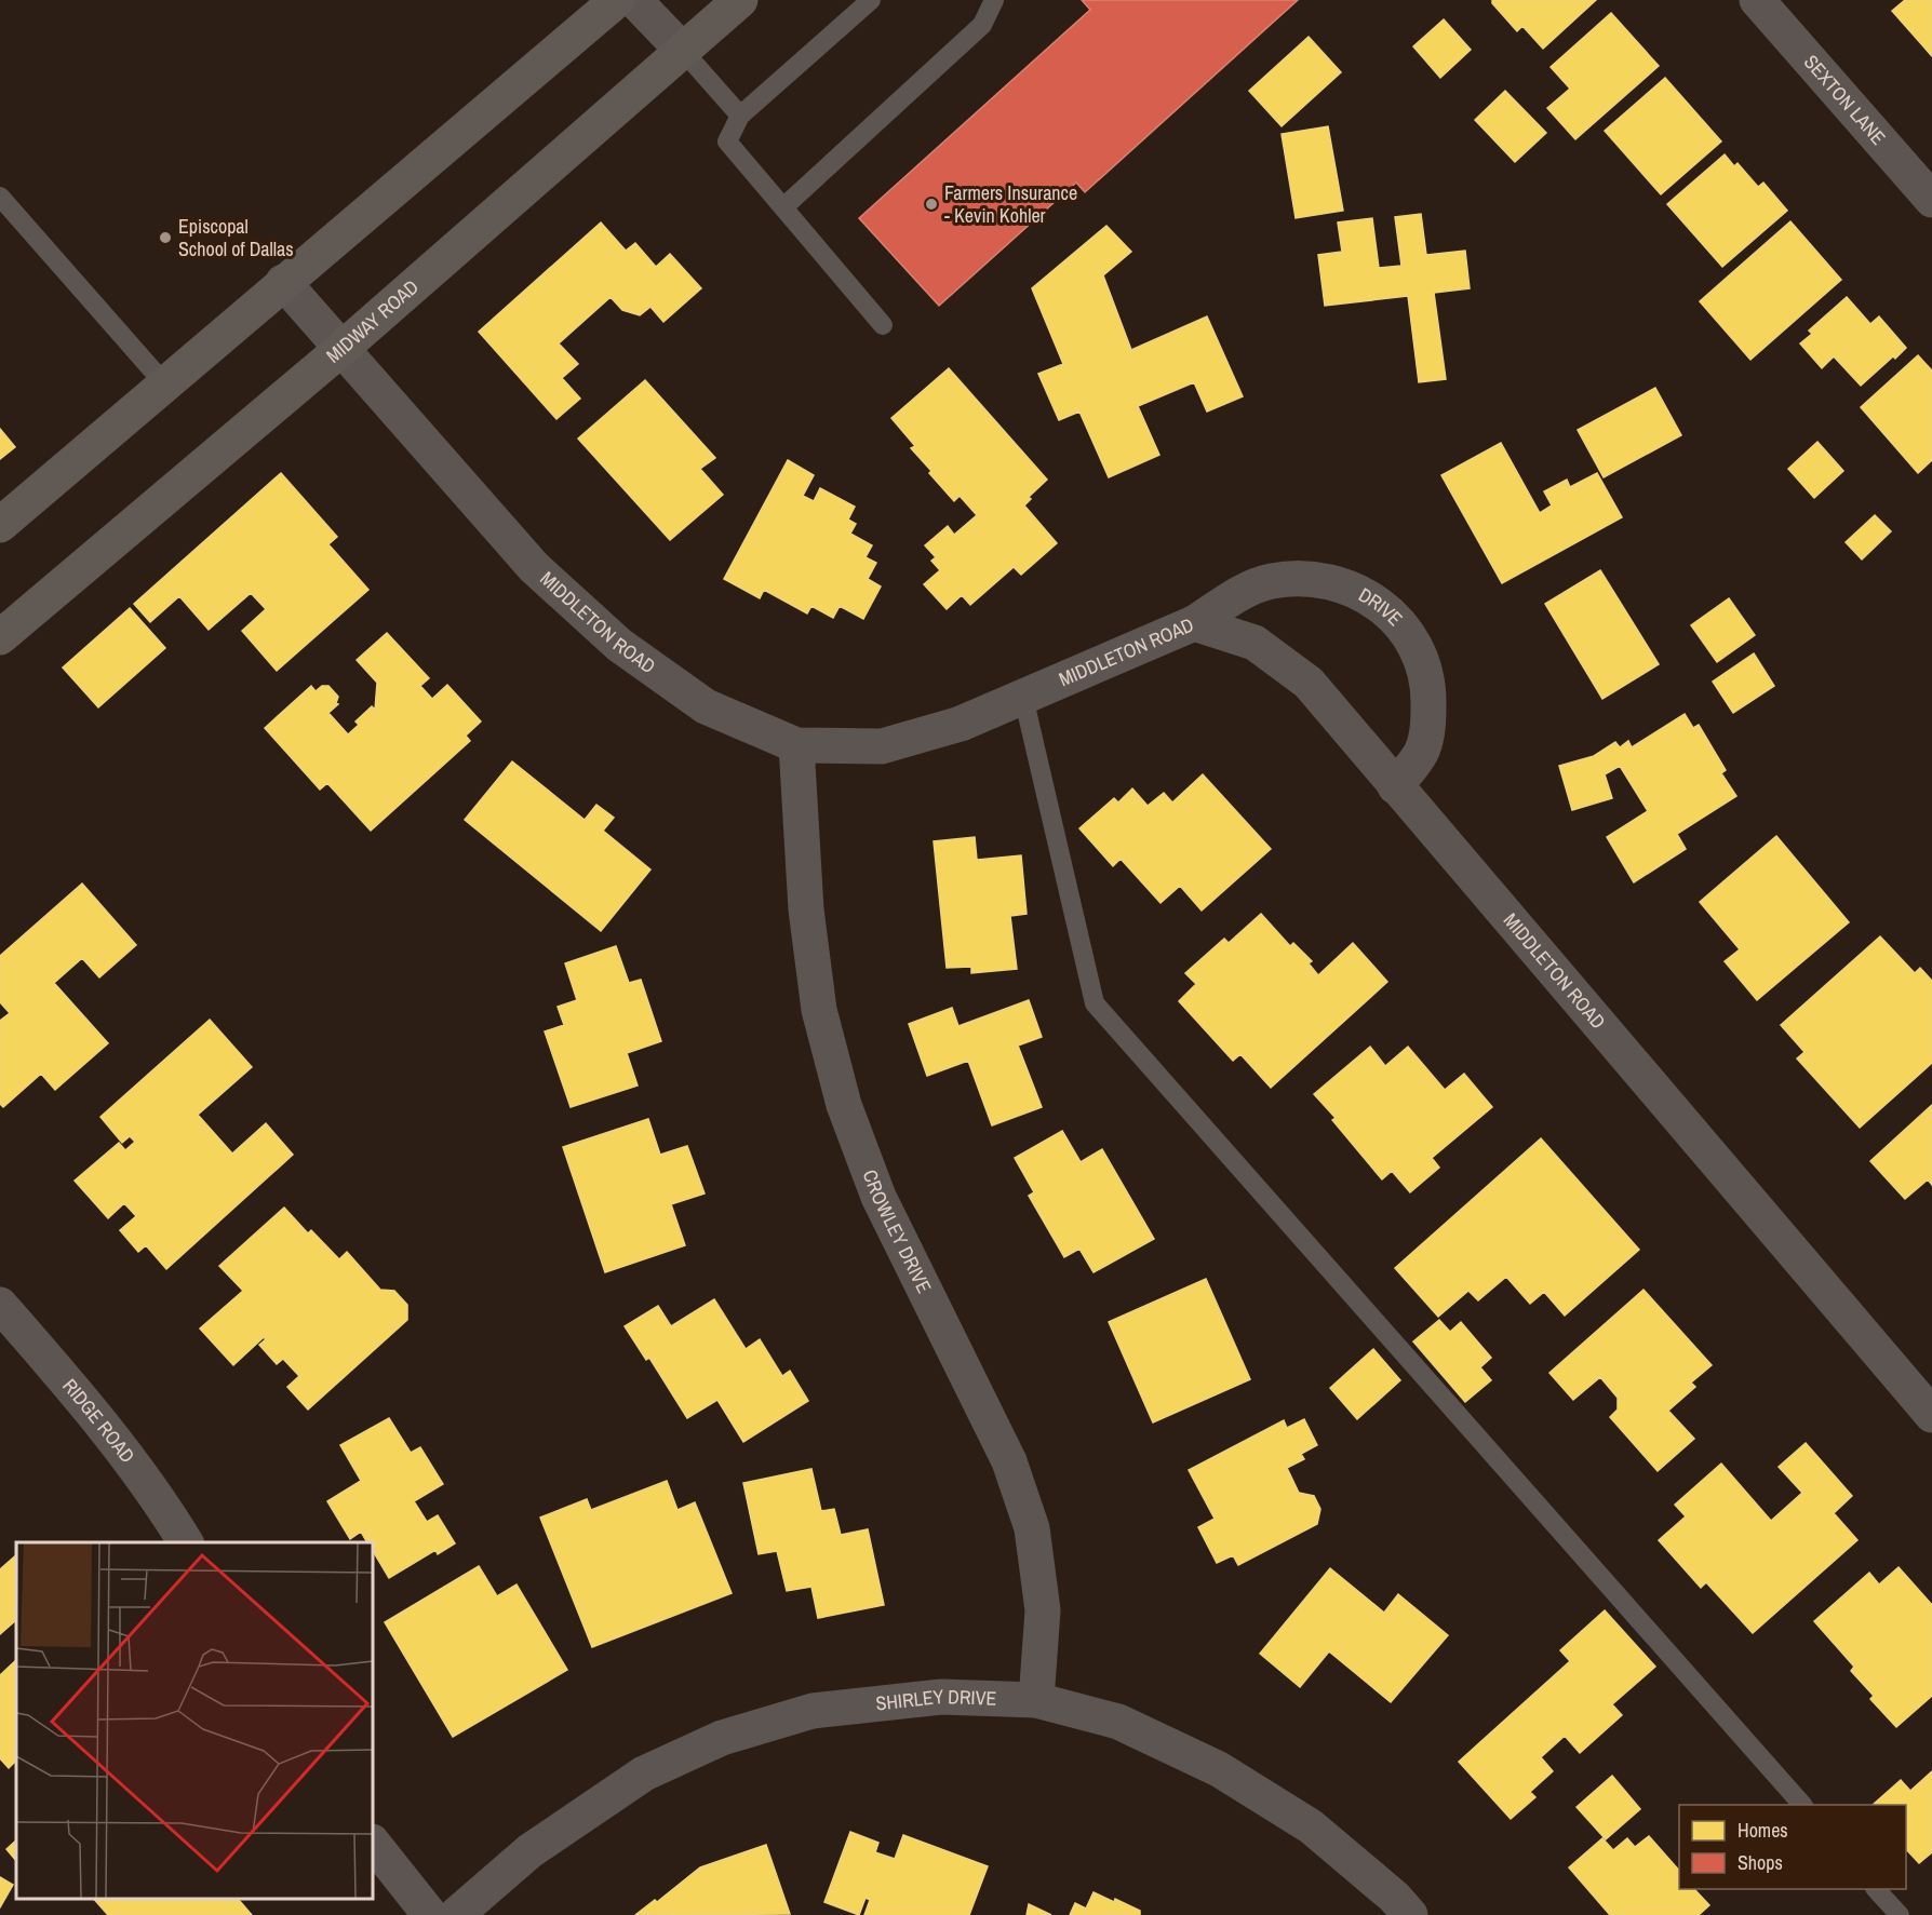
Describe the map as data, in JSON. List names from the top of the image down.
{
  "streets": {
    "main road": ["MIDWAY ROAD"],
    "street": [
      "SEXTON LANE",
      "DRIVE",
      "MIDDLETON ROAD",
      "CROWLEY DRIVE",
      "RIDGE ROAD",
      "SHIRLEY DRIVE"
    ]
  },
  "crossings": [
    ["MIDWAY ROAD", "MIDDLETON ROAD"],
    ["DRIVE", "MIDDLETON ROAD"],
    ["MIDDLETON ROAD", "CROWLEY DRIVE"],
    ["CROWLEY DRIVE", "SHIRLEY DRIVE"]
  ],
  "places": ["Farmers Insurance - Kevin Kohler", "Episcopal School of Dallas"],
  "legend": ["Homes", "Shops"]
}
